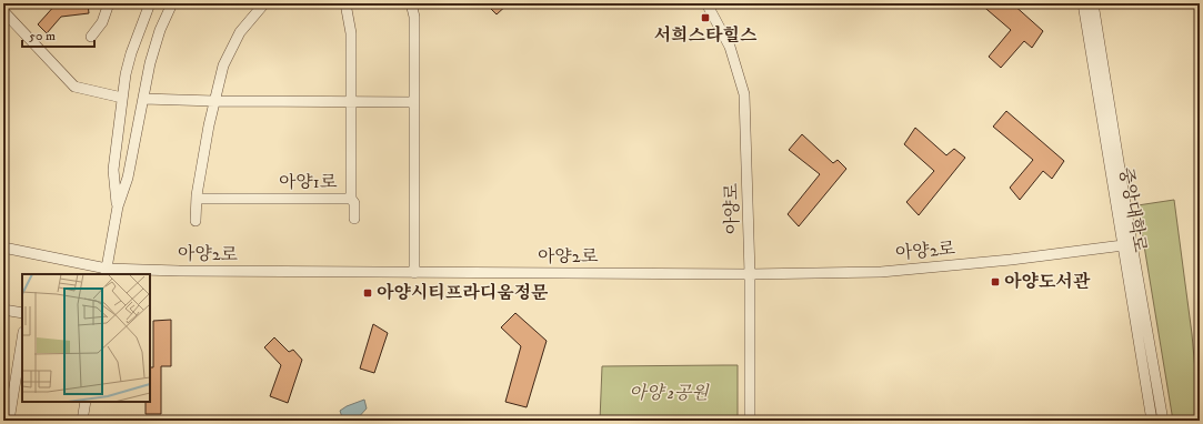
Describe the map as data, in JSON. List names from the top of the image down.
{
  "streets": {
    "street": [
      "아양1로",
      "아양로",
      "중앙대학로",
      "아양2로"
    ]
  },
  "crossings": [
    ["아양로", "아양2로"],
    ["중앙대학로", "아양2로"]
  ],
  "parks": ["아양 2공원"],
  "places": {
    "transit": ["서희스타힐스", "아양도서관", "아양시티프라디움정문"]
  },
  "scale_bar": "50 m"
}
